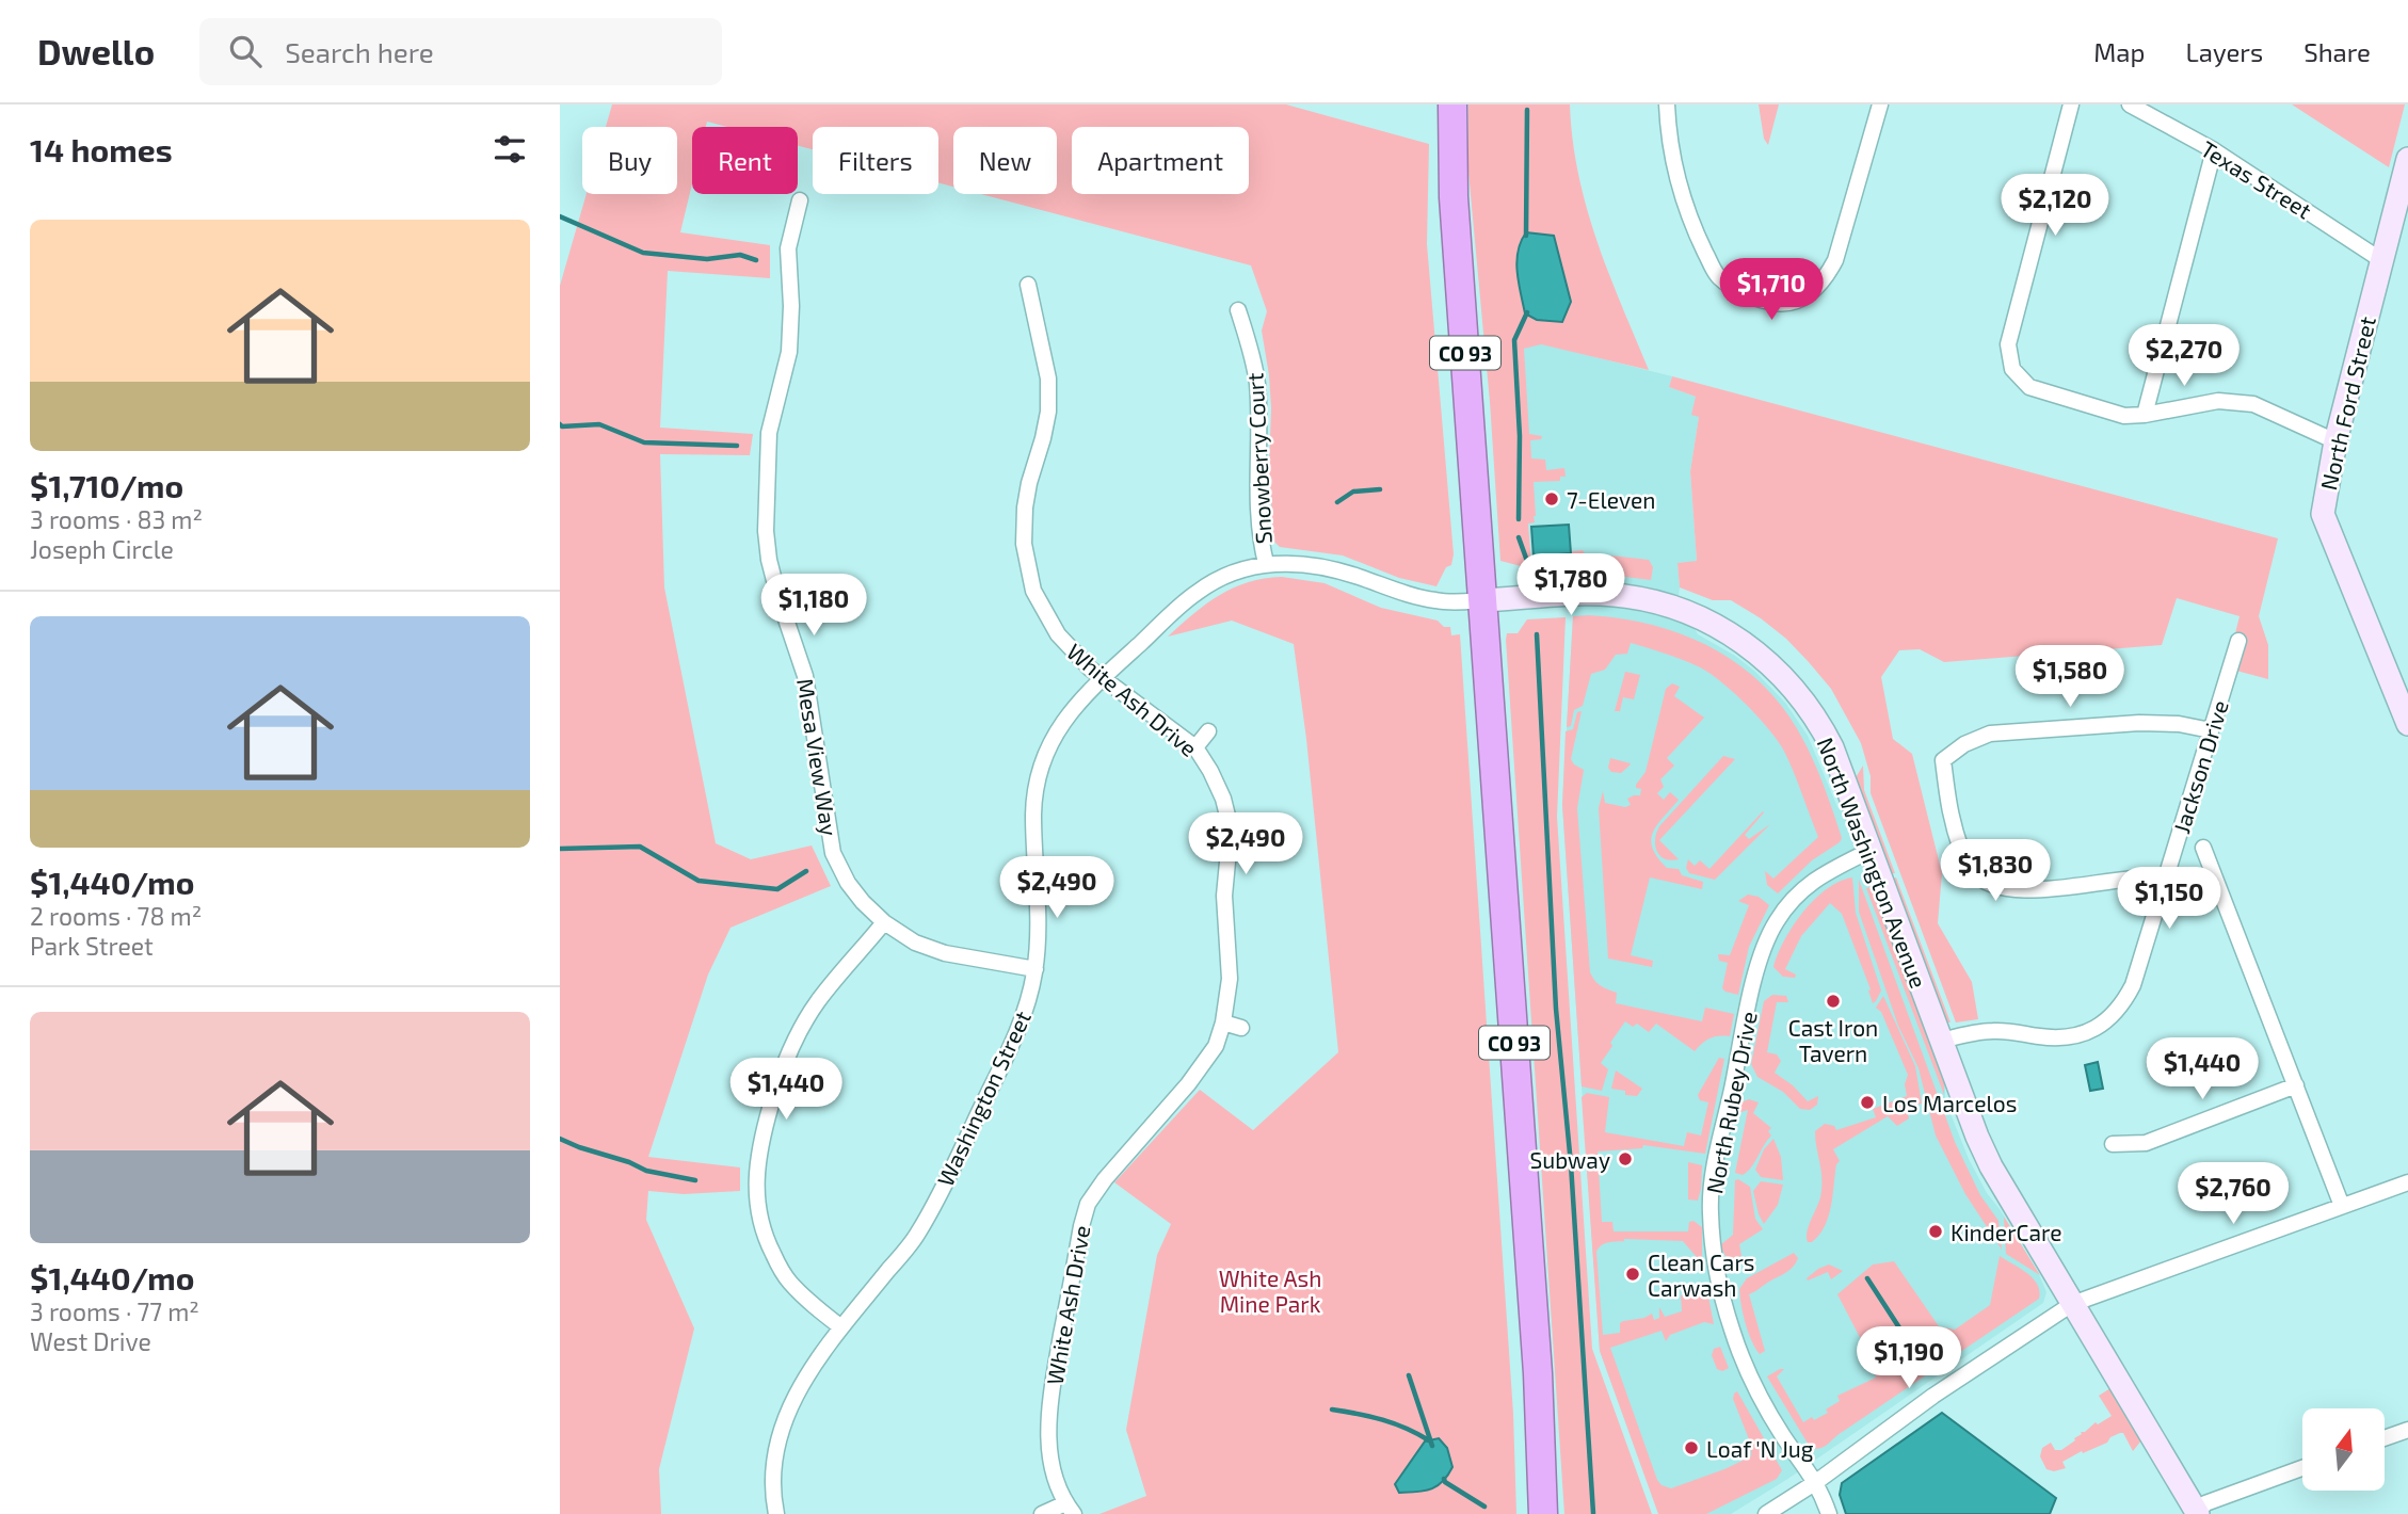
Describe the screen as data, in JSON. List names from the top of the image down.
{
  "streets": {
    "highway": ["CO 93"],
    "street": [
      "Texas Street",
      "North Ford Street",
      "Snowberry Court",
      "White Ash Drive",
      "Mesa View Way",
      "Jackson Drive",
      "North Washington Avenue",
      "Washington Street",
      "North Rubey Drive"
    ]
  },
  "crossings": [
    ["Texas Street", "North Ford Street"],
    ["CO 93", "North Washington Avenue"],
    ["CO 93", "Washington Street"],
    ["Snowberry Court", "Washington Street"],
    ["White Ash Drive", "Washington Street"],
    ["Mesa View Way", "Washington Street"],
    ["Jackson Drive", "North Washington Avenue"],
    ["North Washington Avenue", "Washington Street"],
    ["North Washington Avenue", "North Rubey Drive"]
  ],
  "parks": ["White Ash Mine Park"],
  "places": [
    "7-Eleven",
    "Cast Iron Tavern",
    "Los Marcelos",
    "Subway",
    "KinderCare",
    "Clean Cars Carwash",
    "Loaf 'N Jug"
  ],
  "north": "top",
  "page": {
    "header": "Dwello",
    "search": "Search here",
    "nav": ["Map", "Layers", "Share"],
    "heading": "14 homes",
    "chip": [
      "Buy",
      "Rent",
      "Filters",
      "New",
      "Apartment"
    ],
    "price": [
      "$2,120",
      "$1,710",
      "$2,270",
      "$1,780",
      "$1,180",
      "$1,580",
      "$2,490",
      "$1,830",
      "$2,490",
      "$1,150",
      "$1,440",
      "$1,440",
      "$2,760",
      "$1,190"
    ],
    "list": [
      {
        "name": "$1,710/mo",
        "note": "3 rooms · 83 m² · Joseph Circle"
      },
      {
        "name": "$1,440/mo",
        "note": "2 rooms · 78 m² · Park Street"
      },
      {
        "name": "$1,440/mo",
        "note": "3 rooms · 77 m² · West Drive"
      }
    ]
  }
}
